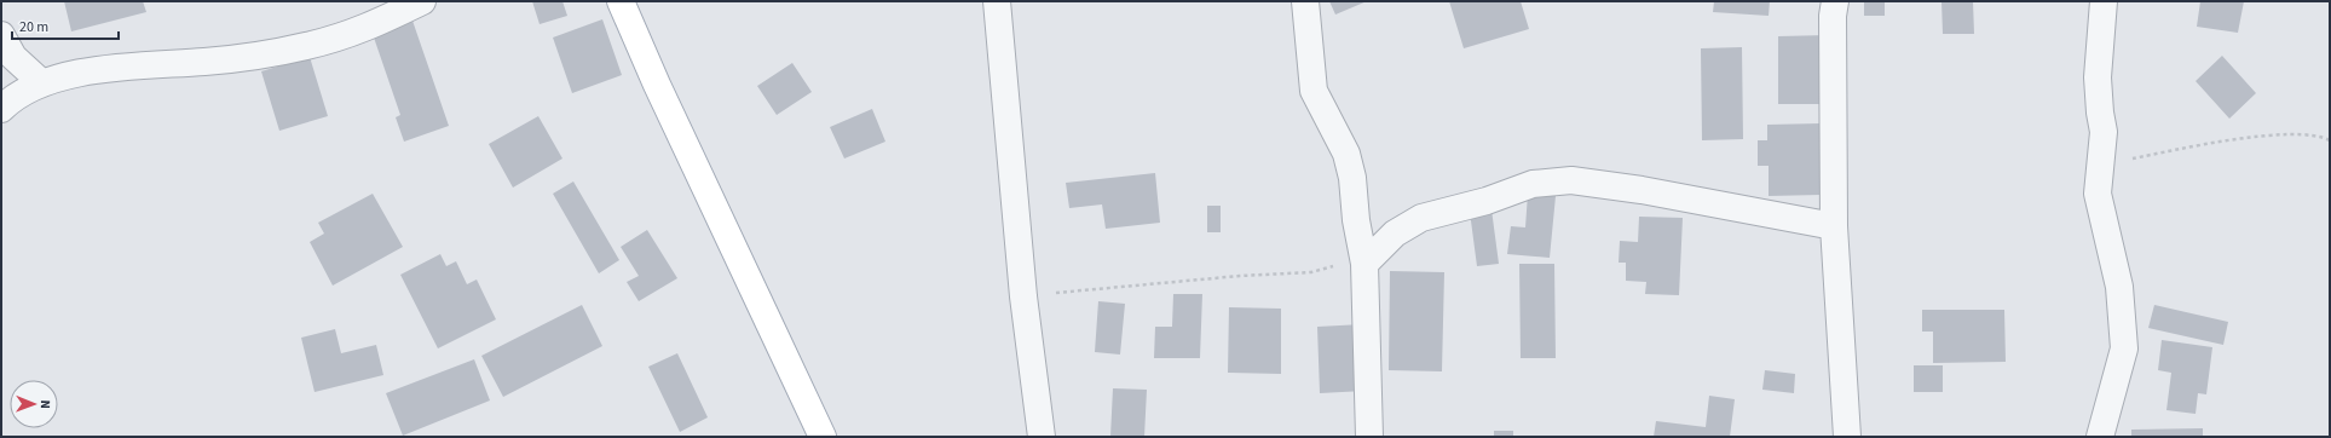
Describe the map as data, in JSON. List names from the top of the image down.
{
  "scale_bar": "20 m",
  "north": "right"
}
